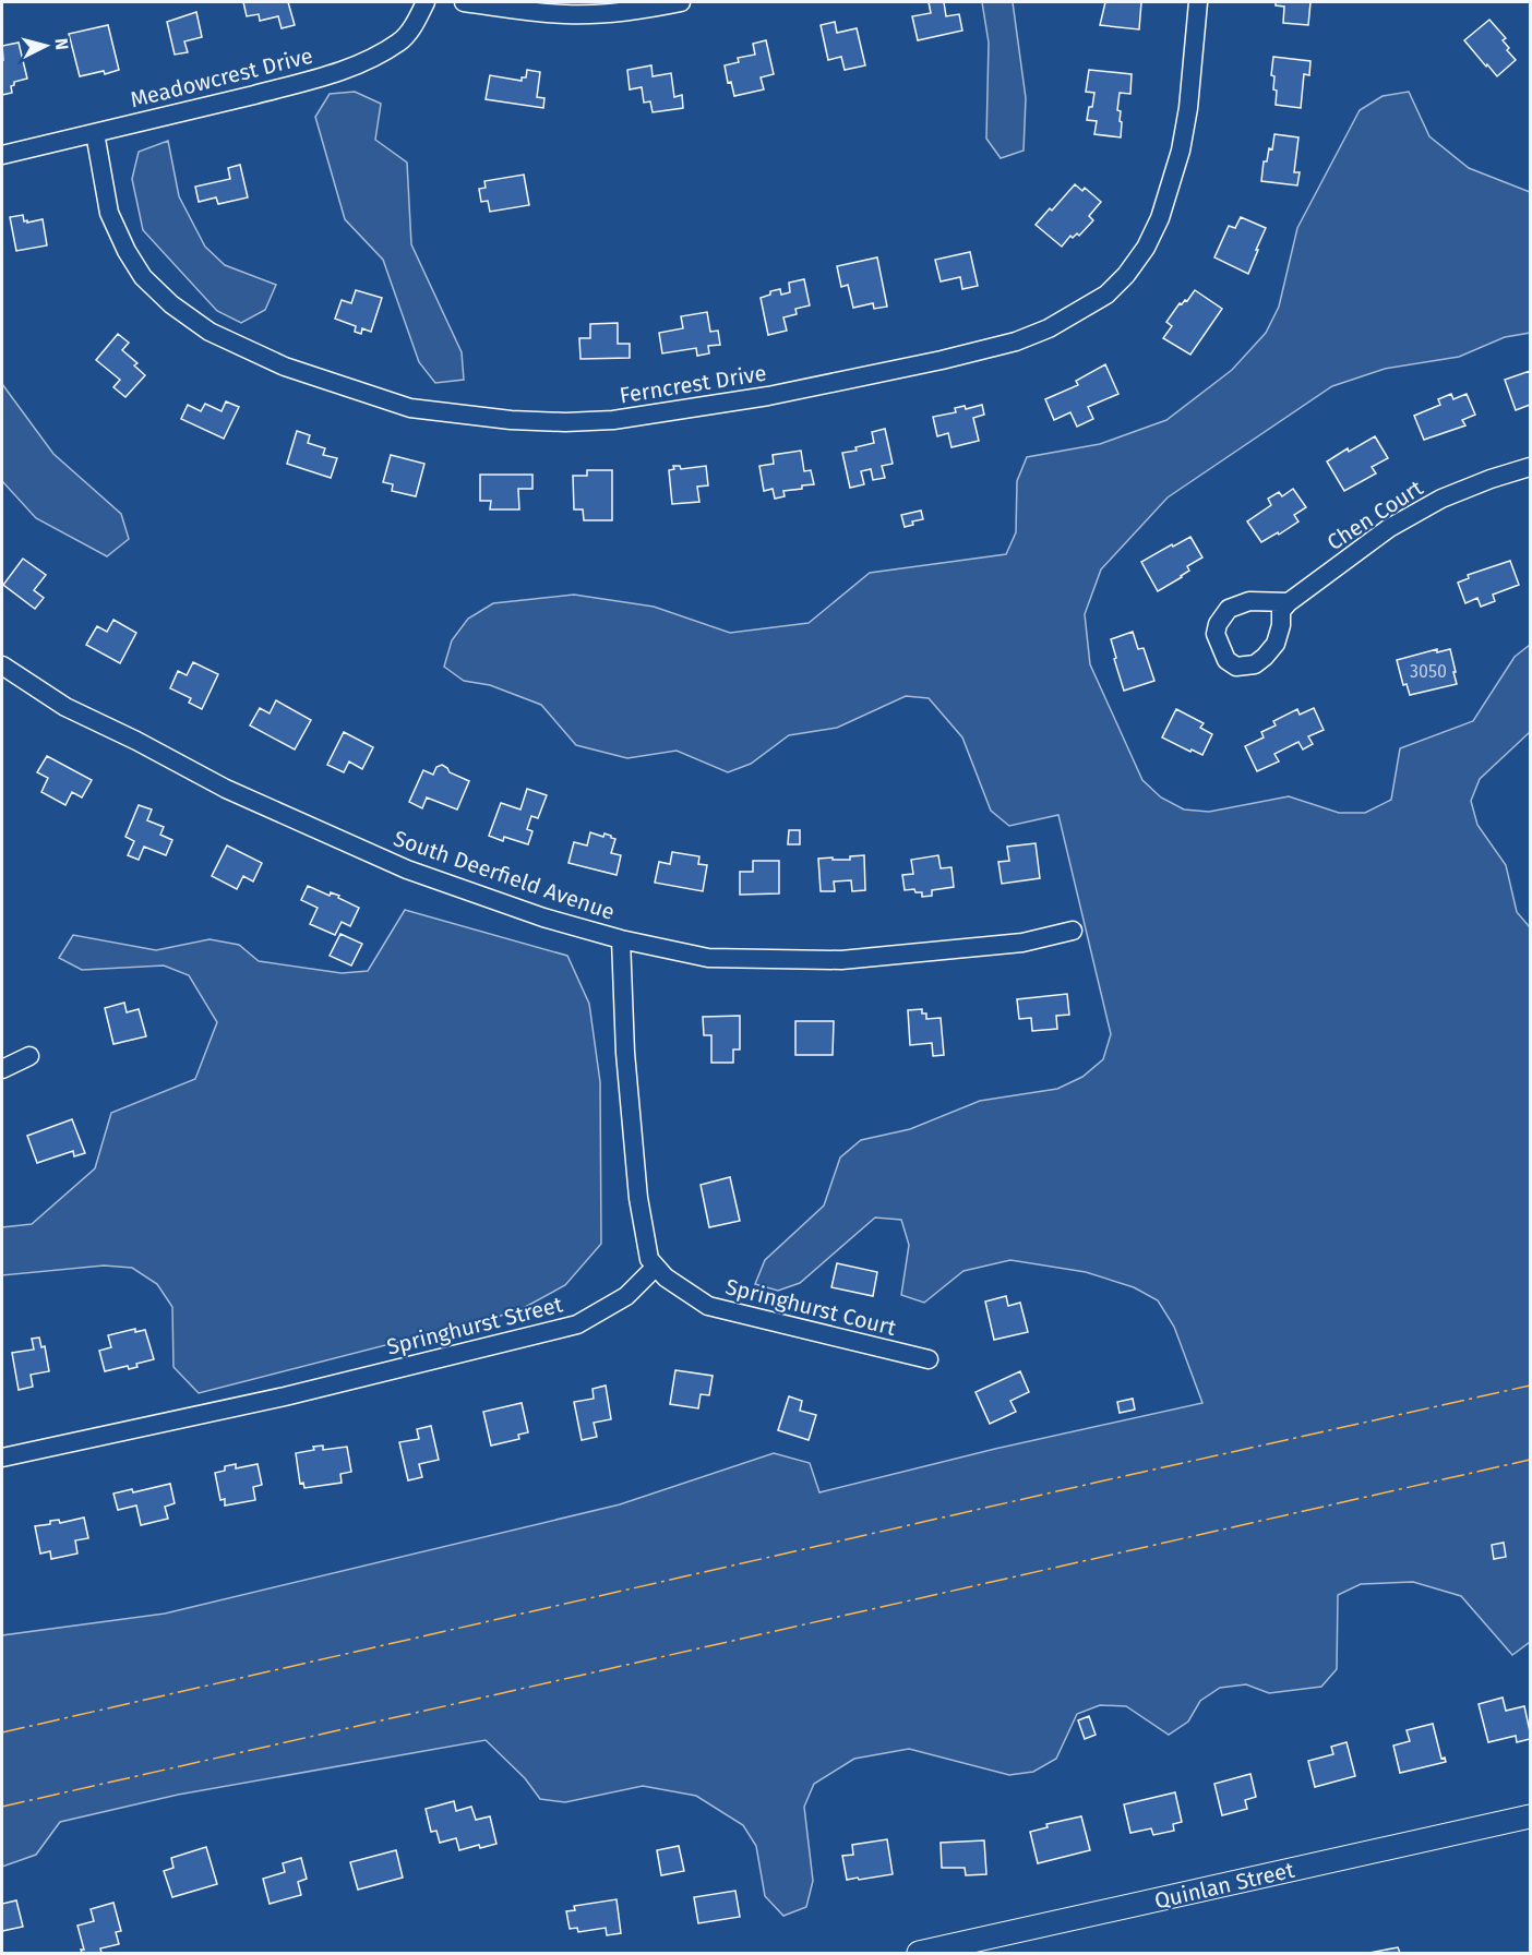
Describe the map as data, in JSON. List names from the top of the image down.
{
  "streets": {
    "street": [
      "Meadowcrest Drive",
      "Ferncrest Drive",
      "Chen Court",
      "South Deerfield Avenue",
      "Springhurst Court",
      "Springhurst Street",
      "Quinlan Street"
    ]
  },
  "crossings": [
    ["Meadowcrest Drive", "Ferncrest Drive"],
    ["Springhurst Court", "Springhurst Street"]
  ],
  "house_numbers": ["3050"],
  "north": "right"
}
